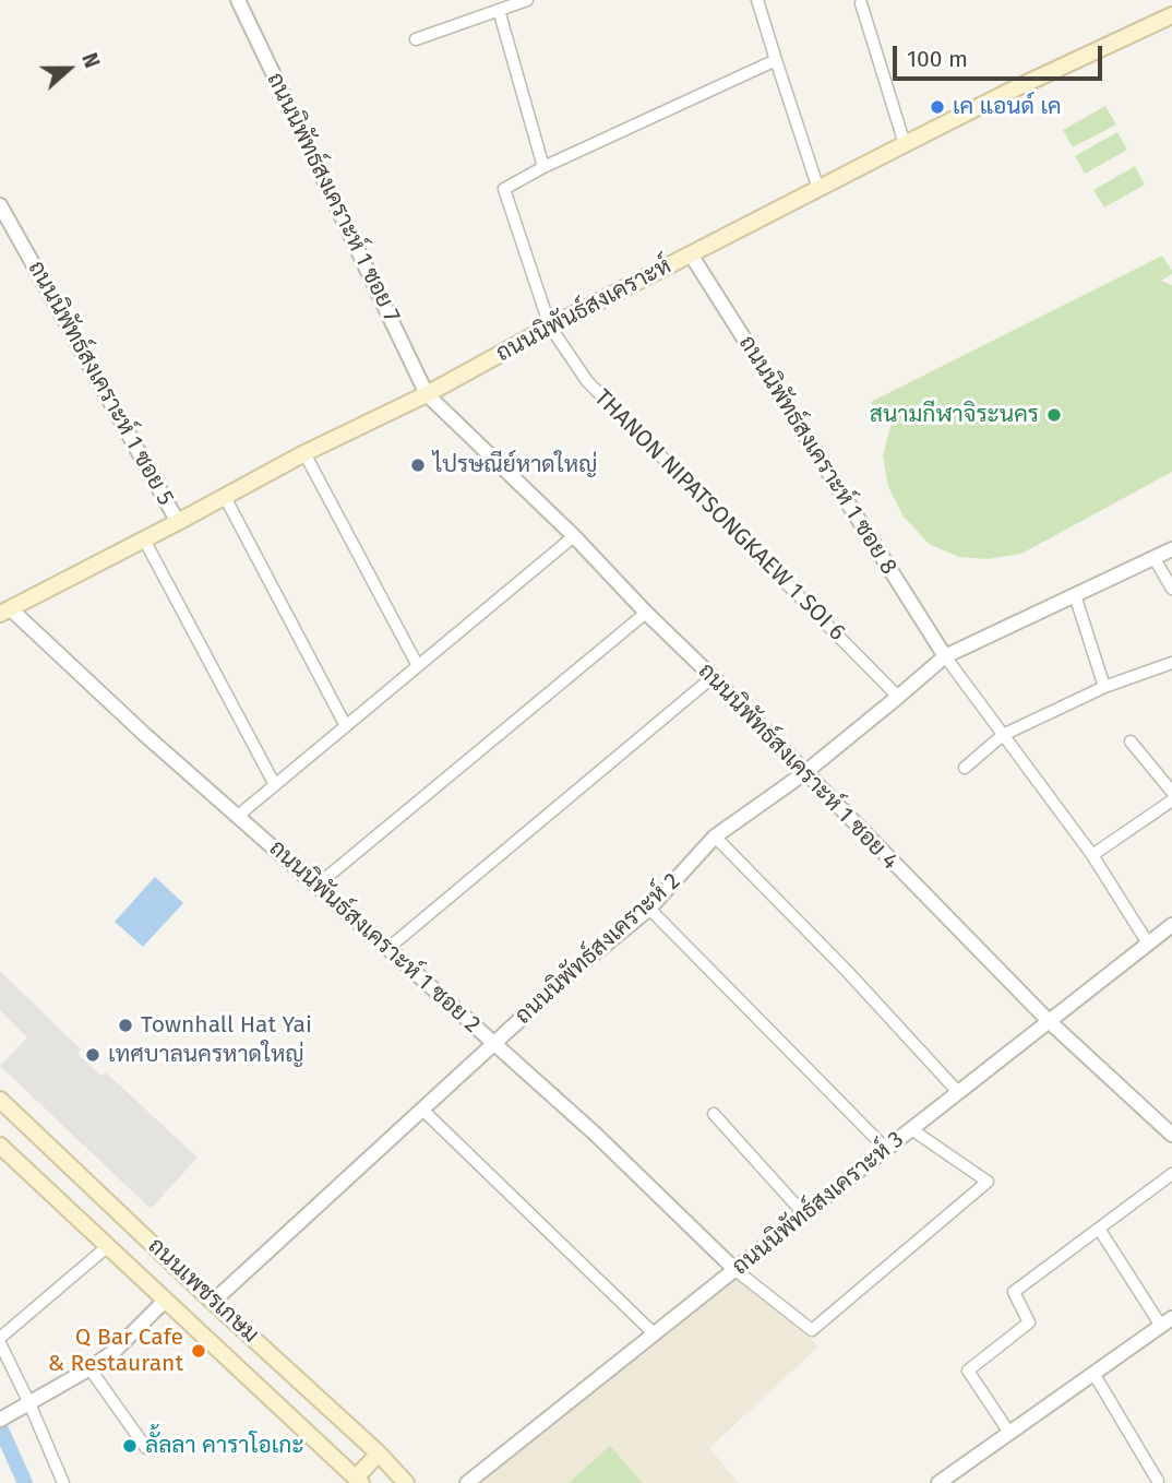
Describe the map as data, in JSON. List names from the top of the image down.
{
  "streets": {
    "main road": ["ถนนนิพันธ์สงเคราะห์", "ถนนเพชรเกษม"],
    "street": [
      "ถนนนิพัทธ์สงเคราะห์ 1 ซอย 7",
      "ถนนนิพัทธ์สงเคราะห์ 1 ซอย 5",
      "ถนนนิพัทธ์สงเคราะห์ 1 ซอย 8",
      "THANON NIPATSONGKAEW 1 SOI 6",
      "ถนนนิพัทธ์สงเคราะห์ 1 ซอย 4",
      "ถนนนิพันธ์สงเคราะห์ 1 ซอย 2",
      "ถนนนิพัทธ์สงเคราะห์ 2",
      "ถนนนิพัทธ์สงเคราะห์ 3"
    ]
  },
  "crossings": [
    ["ถนนนิพัทธ์สงเคราะห์ 1 ซอย 7", "ถนนนิพันธ์สงเคราะห์"],
    ["ถนนนิพัทธ์สงเคราะห์ 1 ซอย 7", "ถนนนิพัทธ์สงเคราะห์ 1 ซอย 4"],
    ["ถนนนิพันธ์สงเคราะห์", "ถนนนิพัทธ์สงเคราะห์ 1 ซอย 5"],
    ["ถนนนิพันธ์สงเคราะห์", "ถนนนิพัทธ์สงเคราะห์ 1 ซอย 8"],
    ["ถนนนิพันธ์สงเคราะห์", "THANON NIPATSONGKAEW 1 SOI 6"],
    ["ถนนนิพันธ์สงเคราะห์", "ถนนนิพัทธ์สงเคราะห์ 1 ซอย 4"],
    ["ถนนนิพันธ์สงเคราะห์", "ถนนนิพันธ์สงเคราะห์ 1 ซอย 2"],
    ["ถนนนิพัทธ์สงเคราะห์ 1 ซอย 8", "ถนนนิพัทธ์สงเคราะห์ 2"],
    ["THANON NIPATSONGKAEW 1 SOI 6", "ถนนนิพัทธ์สงเคราะห์ 2"],
    ["ถนนนิพัทธ์สงเคราะห์ 1 ซอย 4", "ถนนนิพัทธ์สงเคราะห์ 2"],
    ["ถนนนิพัทธ์สงเคราะห์ 1 ซอย 4", "ถนนนิพัทธ์สงเคราะห์ 3"],
    ["ถนนนิพันธ์สงเคราะห์ 1 ซอย 2", "ถนนนิพัทธ์สงเคราะห์ 2"],
    ["ถนนนิพันธ์สงเคราะห์ 1 ซอย 2", "ถนนนิพัทธ์สงเคราะห์ 3"],
    ["ถนนนิพัทธ์สงเคราะห์ 2", "ถนนเพชรเกษม"]
  ],
  "places": [
    "เค แอนด์ เค",
    "สนามกีฬาจิระนคร",
    "ไปรษณีย์หาดใหญ่",
    "Townhall Hat Yai",
    "เทศบาลนครหาดใหญ่",
    "Q Bar Cafe & Restaurant",
    "ลั้ลลา คาราโอเกะ"
  ],
  "scale_bar": "100 m",
  "north": "right"
}
